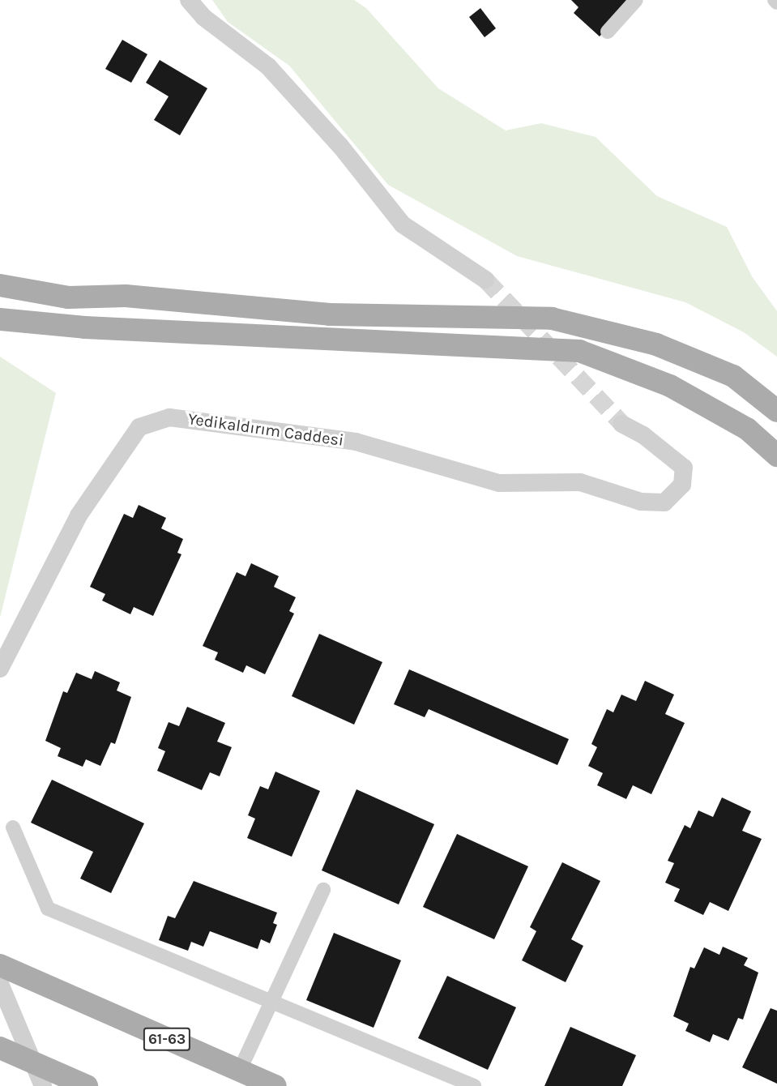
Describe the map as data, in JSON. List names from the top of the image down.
{
  "streets": {
    "main road": ["61-63"],
    "street": ["Yedikaldırım Caddesi"]
  }
}
